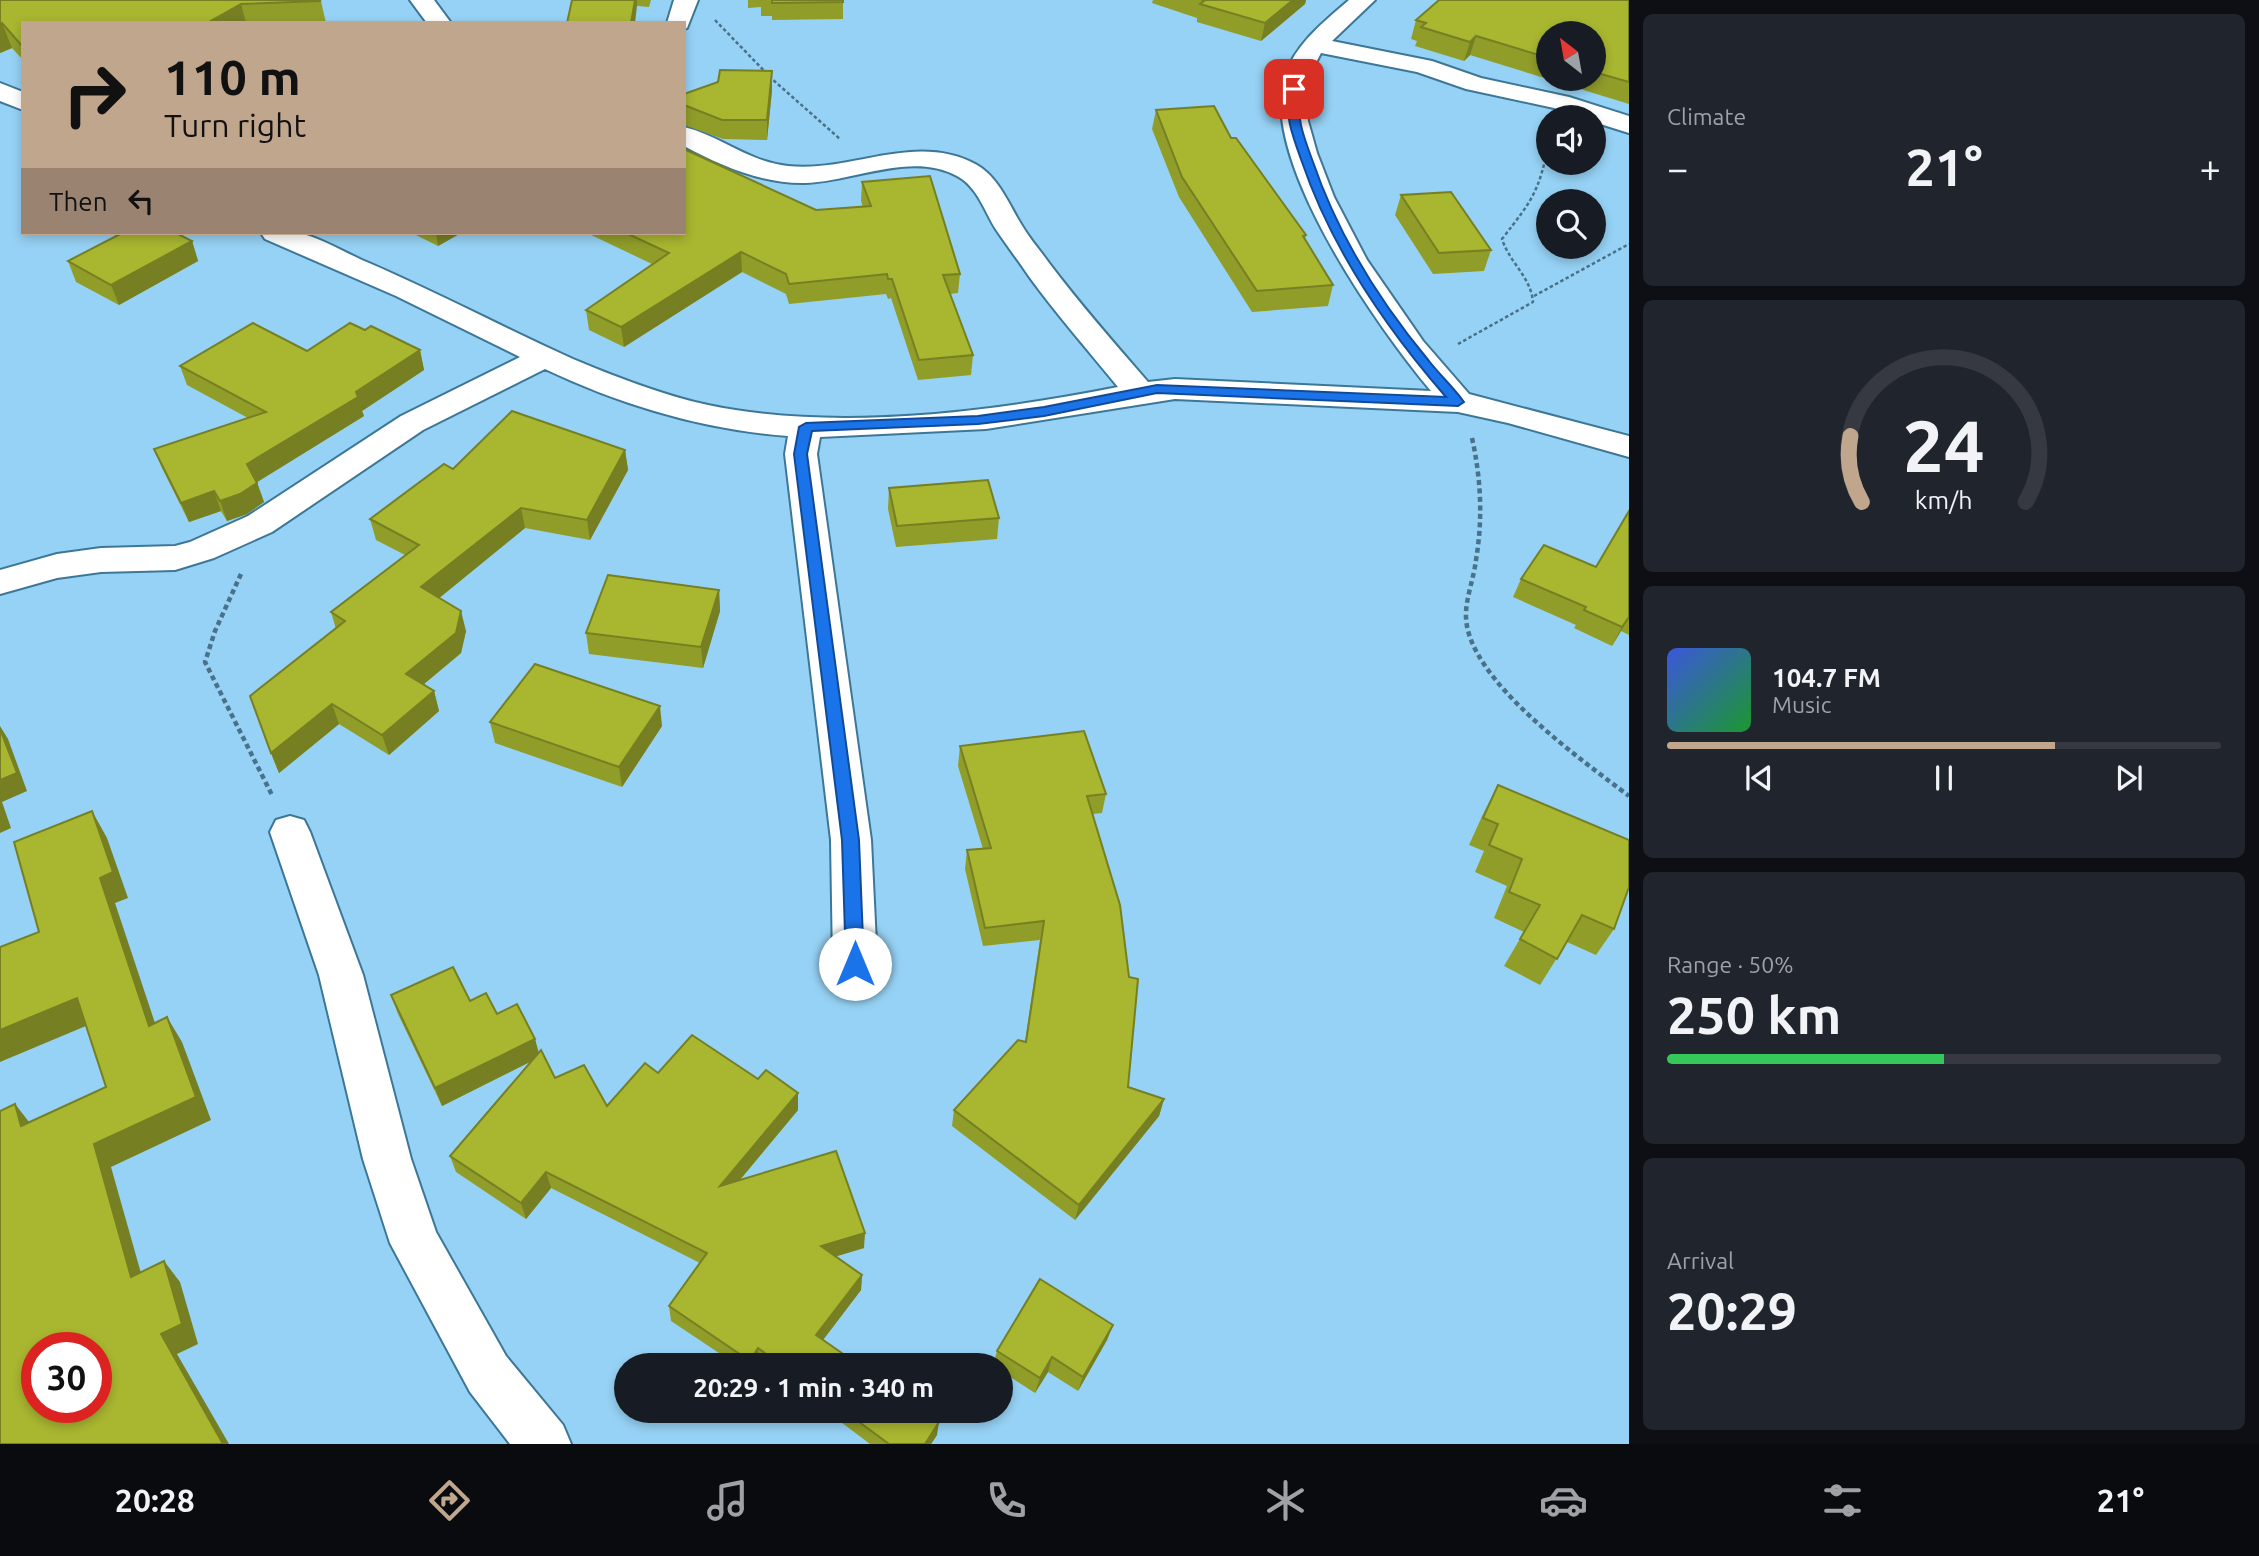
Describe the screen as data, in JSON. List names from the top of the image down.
{
  "north": "top left",
  "page": {
    "tile": [
      "Climate",
      ["Range · 50%", "250 km"],
      ["Arrival", "20:29"]
    ],
    "turn": ["110 m", "Turn right"],
    "heat": ["−", "21°", "+"],
    "then": "Then",
    "song": ["104.7 FM", "Music"],
    "limit": "30",
    "trip": "20:29 · 1 min · 340 m",
    "tabs": ["20:28", "21°"],
    "gauge": ["24", "km/h"]
  }
}
